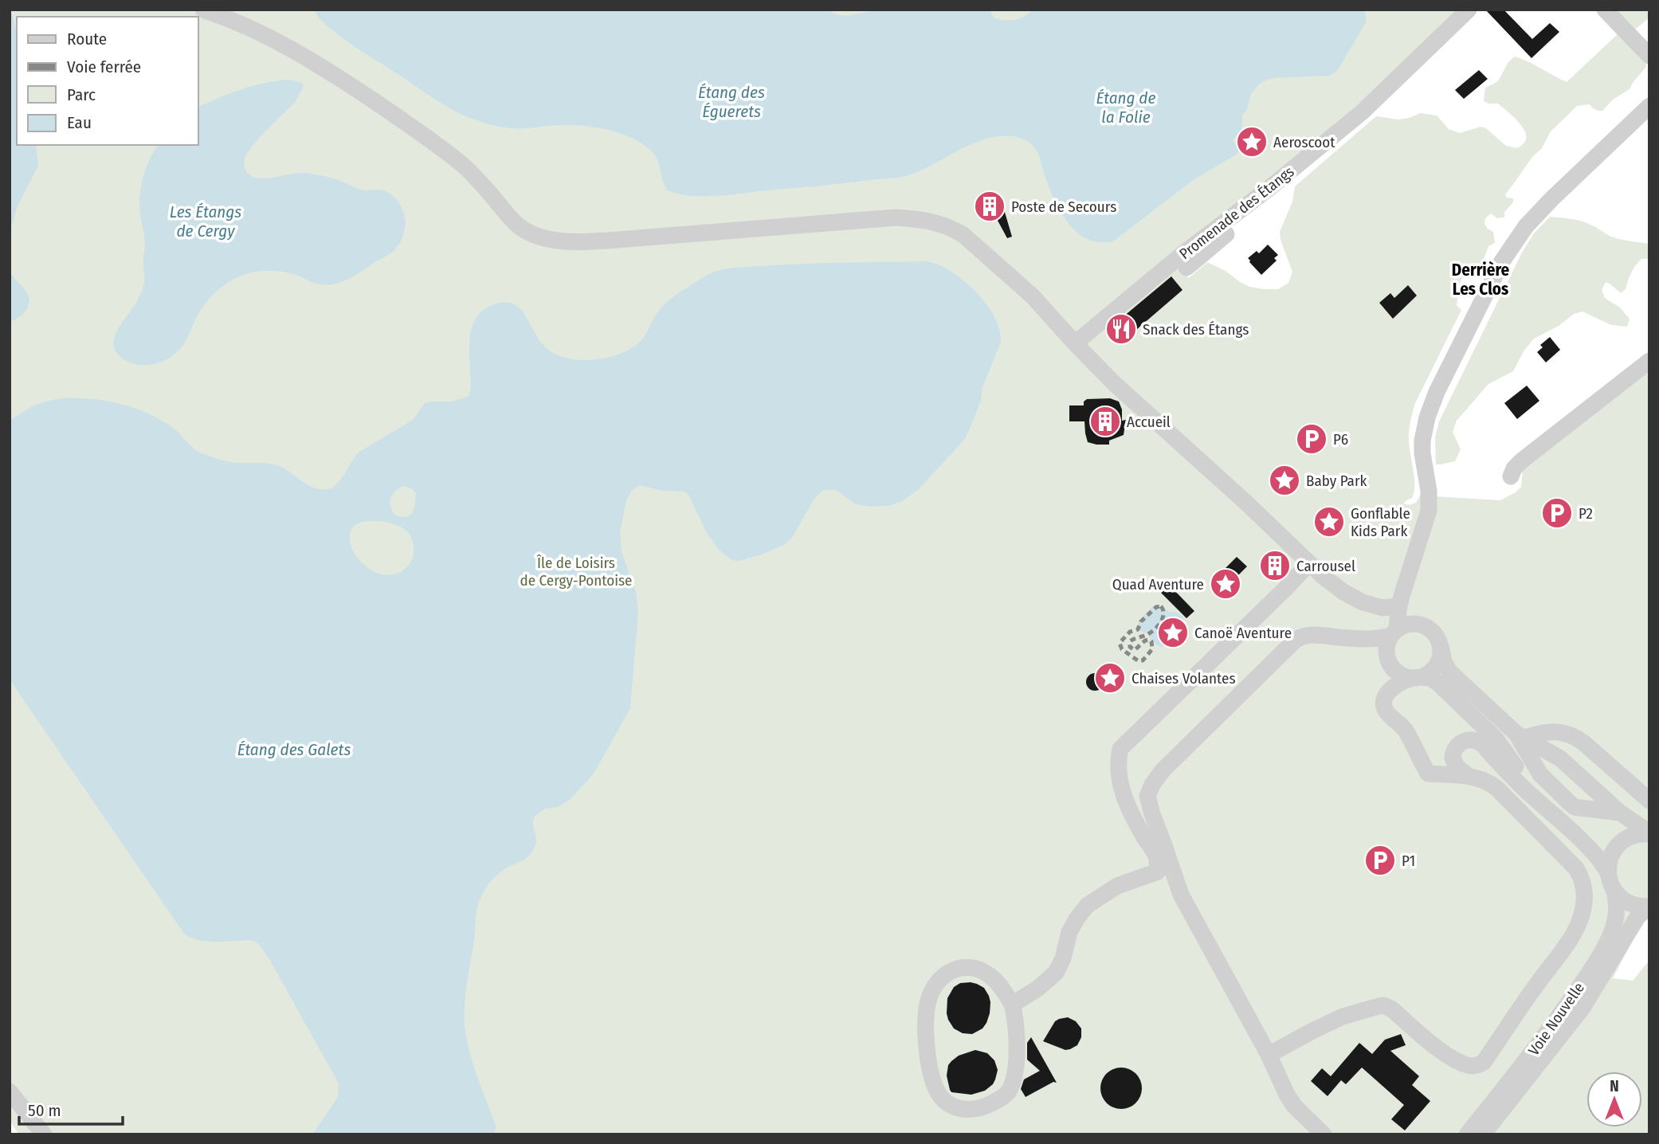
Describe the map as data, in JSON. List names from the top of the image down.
{
  "streets": {
    "street": ["Promenade des Étangs", "Voie Nouvelle"]
  },
  "districts": ["Derrière Les Clos"],
  "water": [
    "Étang des Éguerets",
    "Étang de la Folie",
    "Les Étangs de Cergy",
    "Étang des Galets"
  ],
  "parks": ["Île de Loisirs de Cergy-Pontoise"],
  "places": {
    "place": [
      "Aeroscoot",
      "Baby Park",
      "Gonflable Kids Park",
      "Quad Aventure",
      "Canoë Aventure",
      "Chaises Volantes"
    ],
    "building": ["Poste de Secours", "Accueil", "Carrousel"],
    "restaurant": ["Snack des Étangs"],
    "parking": ["P6", "P2", "P1"]
  },
  "legend": [
    "Route",
    "Voie ferrée",
    "Parc",
    "Eau"
  ],
  "scale_bar": "50 m",
  "north": "top"
}
